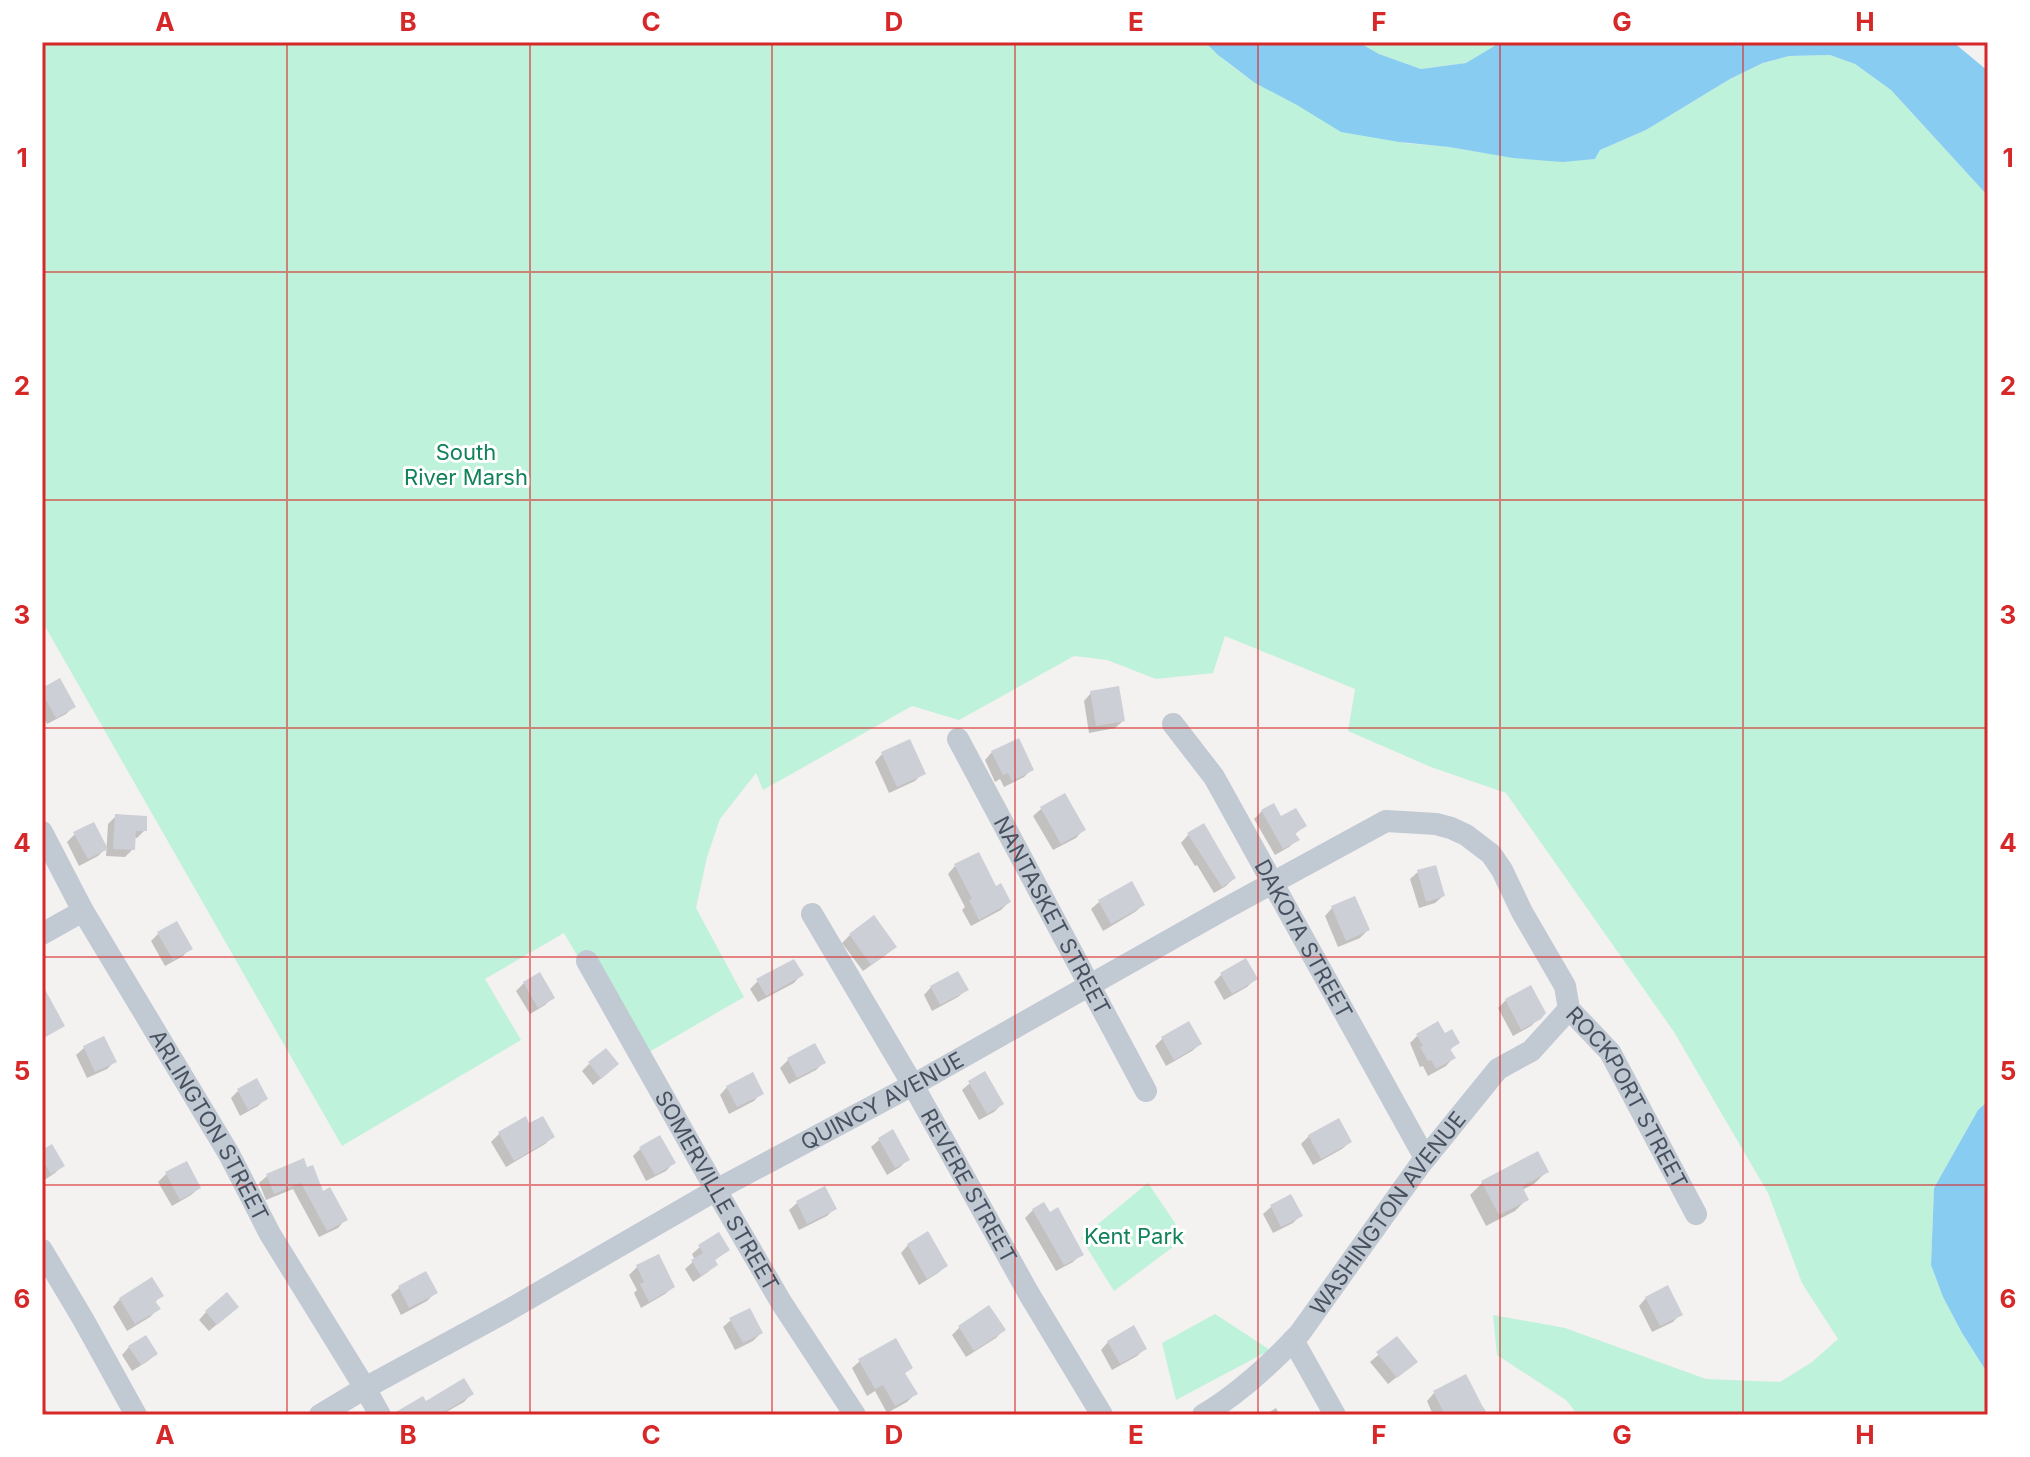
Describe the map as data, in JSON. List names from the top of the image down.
{
  "streets": {
    "street": [
      "NANTASKET STREET",
      "DAKOTA STREET",
      "ROCKPORT STREET",
      "QUINCY AVENUE",
      "ARLINGTON STREET",
      "REVERE STREET",
      "SOMERVILLE STREET",
      "WASHINGTON AVENUE"
    ]
  },
  "crossings": [
    ["NANTASKET STREET", "QUINCY AVENUE"],
    ["DAKOTA STREET", "QUINCY AVENUE"],
    ["DAKOTA STREET", "WASHINGTON AVENUE"],
    ["ROCKPORT STREET", "QUINCY AVENUE"],
    ["ROCKPORT STREET", "WASHINGTON AVENUE"],
    ["QUINCY AVENUE", "ARLINGTON STREET"],
    ["QUINCY AVENUE", "REVERE STREET"],
    ["QUINCY AVENUE", "SOMERVILLE STREET"]
  ],
  "parks": ["South River Marsh", "Kent Park"],
  "grid": {
    "columns": [
      "A",
      "B",
      "C",
      "D",
      "E",
      "F",
      "G",
      "H"
    ],
    "rows": [
      "1",
      "2",
      "3",
      "4",
      "5",
      "6"
    ]
  }
}
